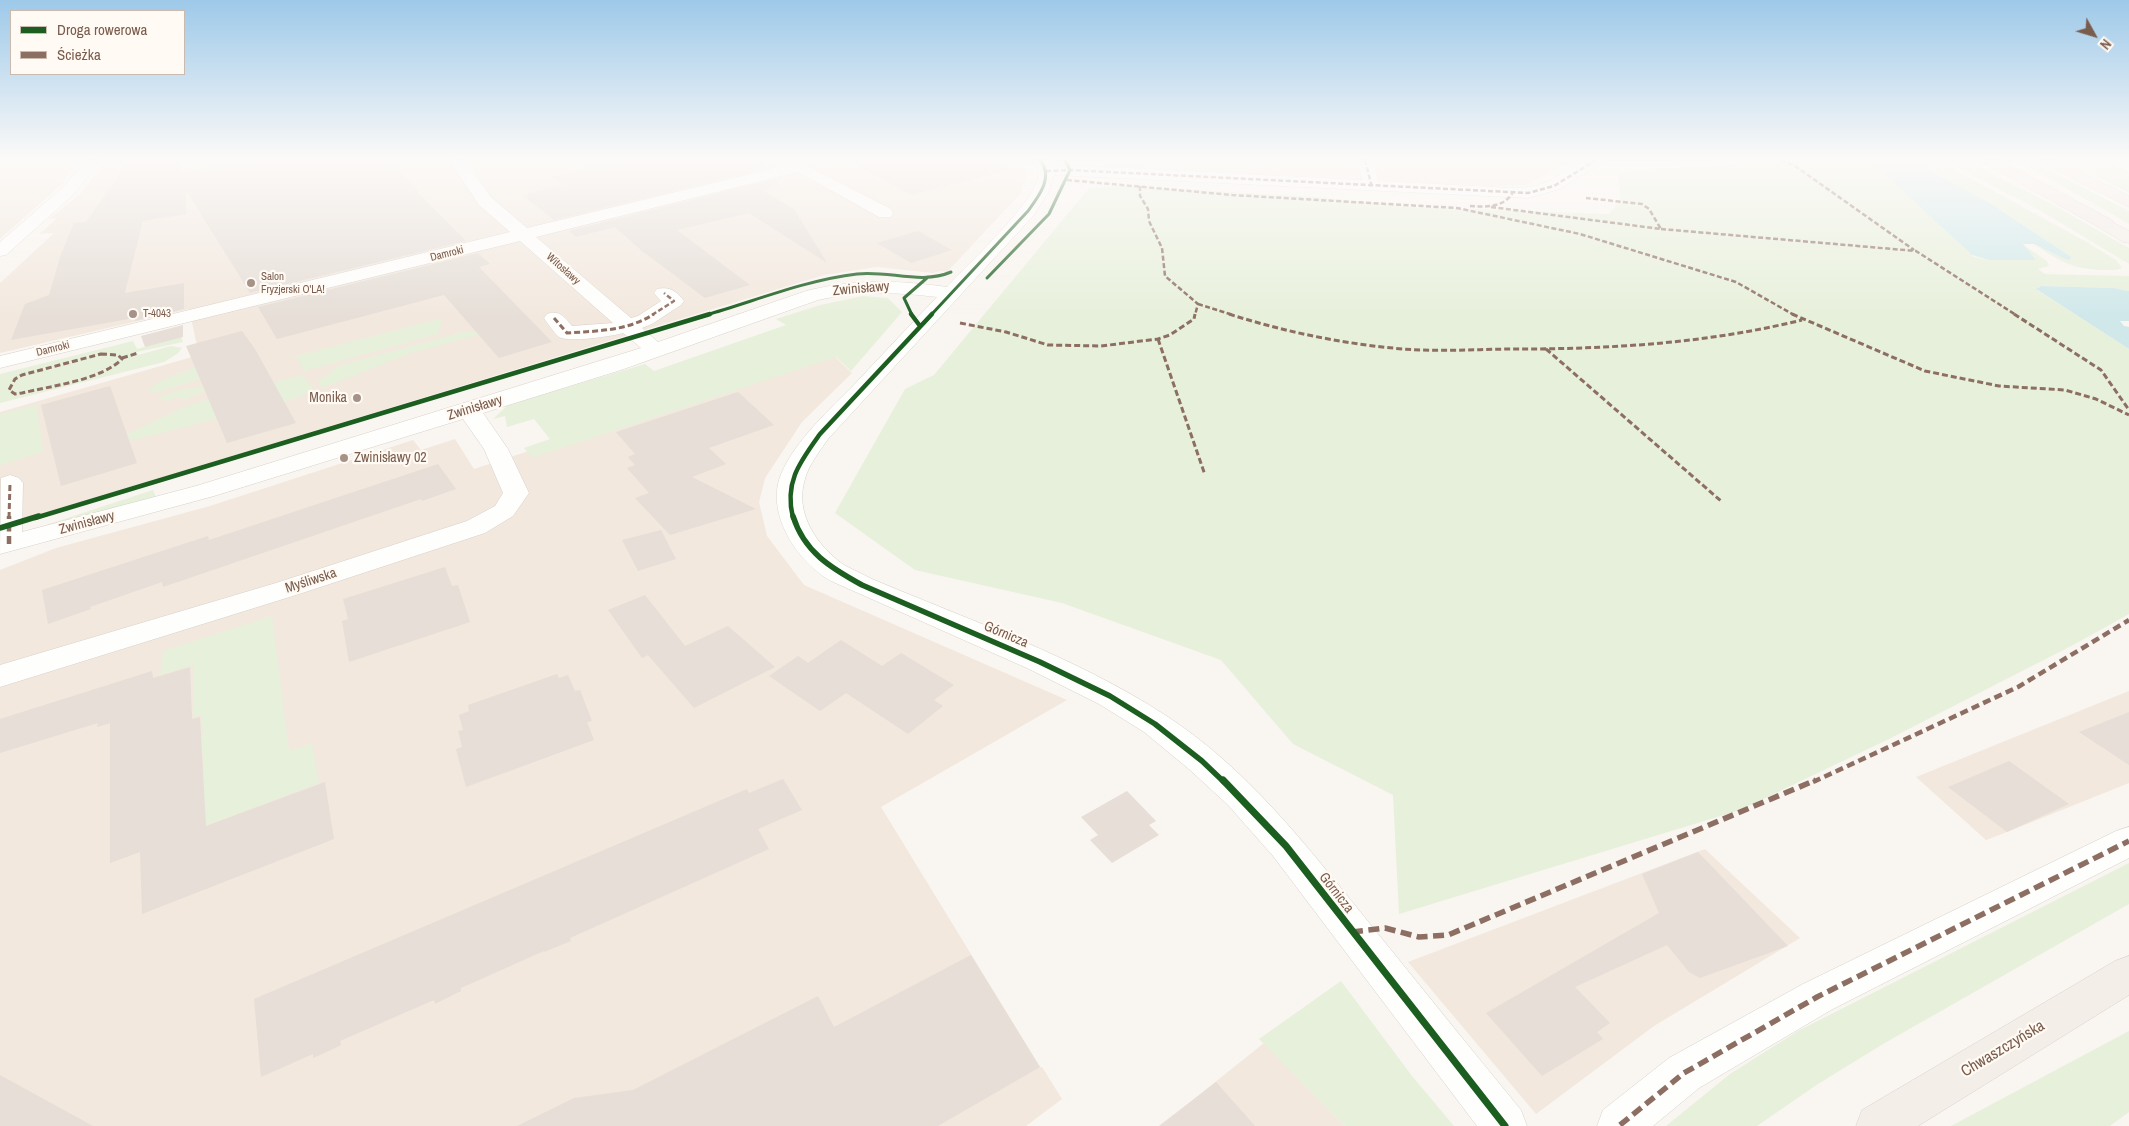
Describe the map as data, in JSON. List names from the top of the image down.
{
  "streets": {
    "main road": ["Chwaszczyńska"],
    "street": [
      "Damroki",
      "Witosławy",
      "Zwinisławy",
      "Myśliwska",
      "Górnicza"
    ]
  },
  "crossings": [
    ["Damroki", "Witosławy"],
    ["Witosławy", "Zwinisławy"],
    ["Zwinisławy", "Myśliwska"],
    ["Zwinisławy", "Górnicza"]
  ],
  "places": [
    "Salon Fryzjerski O'LA!",
    "T-4043",
    "Monika",
    "Zwinisławy 02"
  ],
  "legend": ["Droga rowerowa", "Ścieżka"],
  "north": "bottom right"
}
